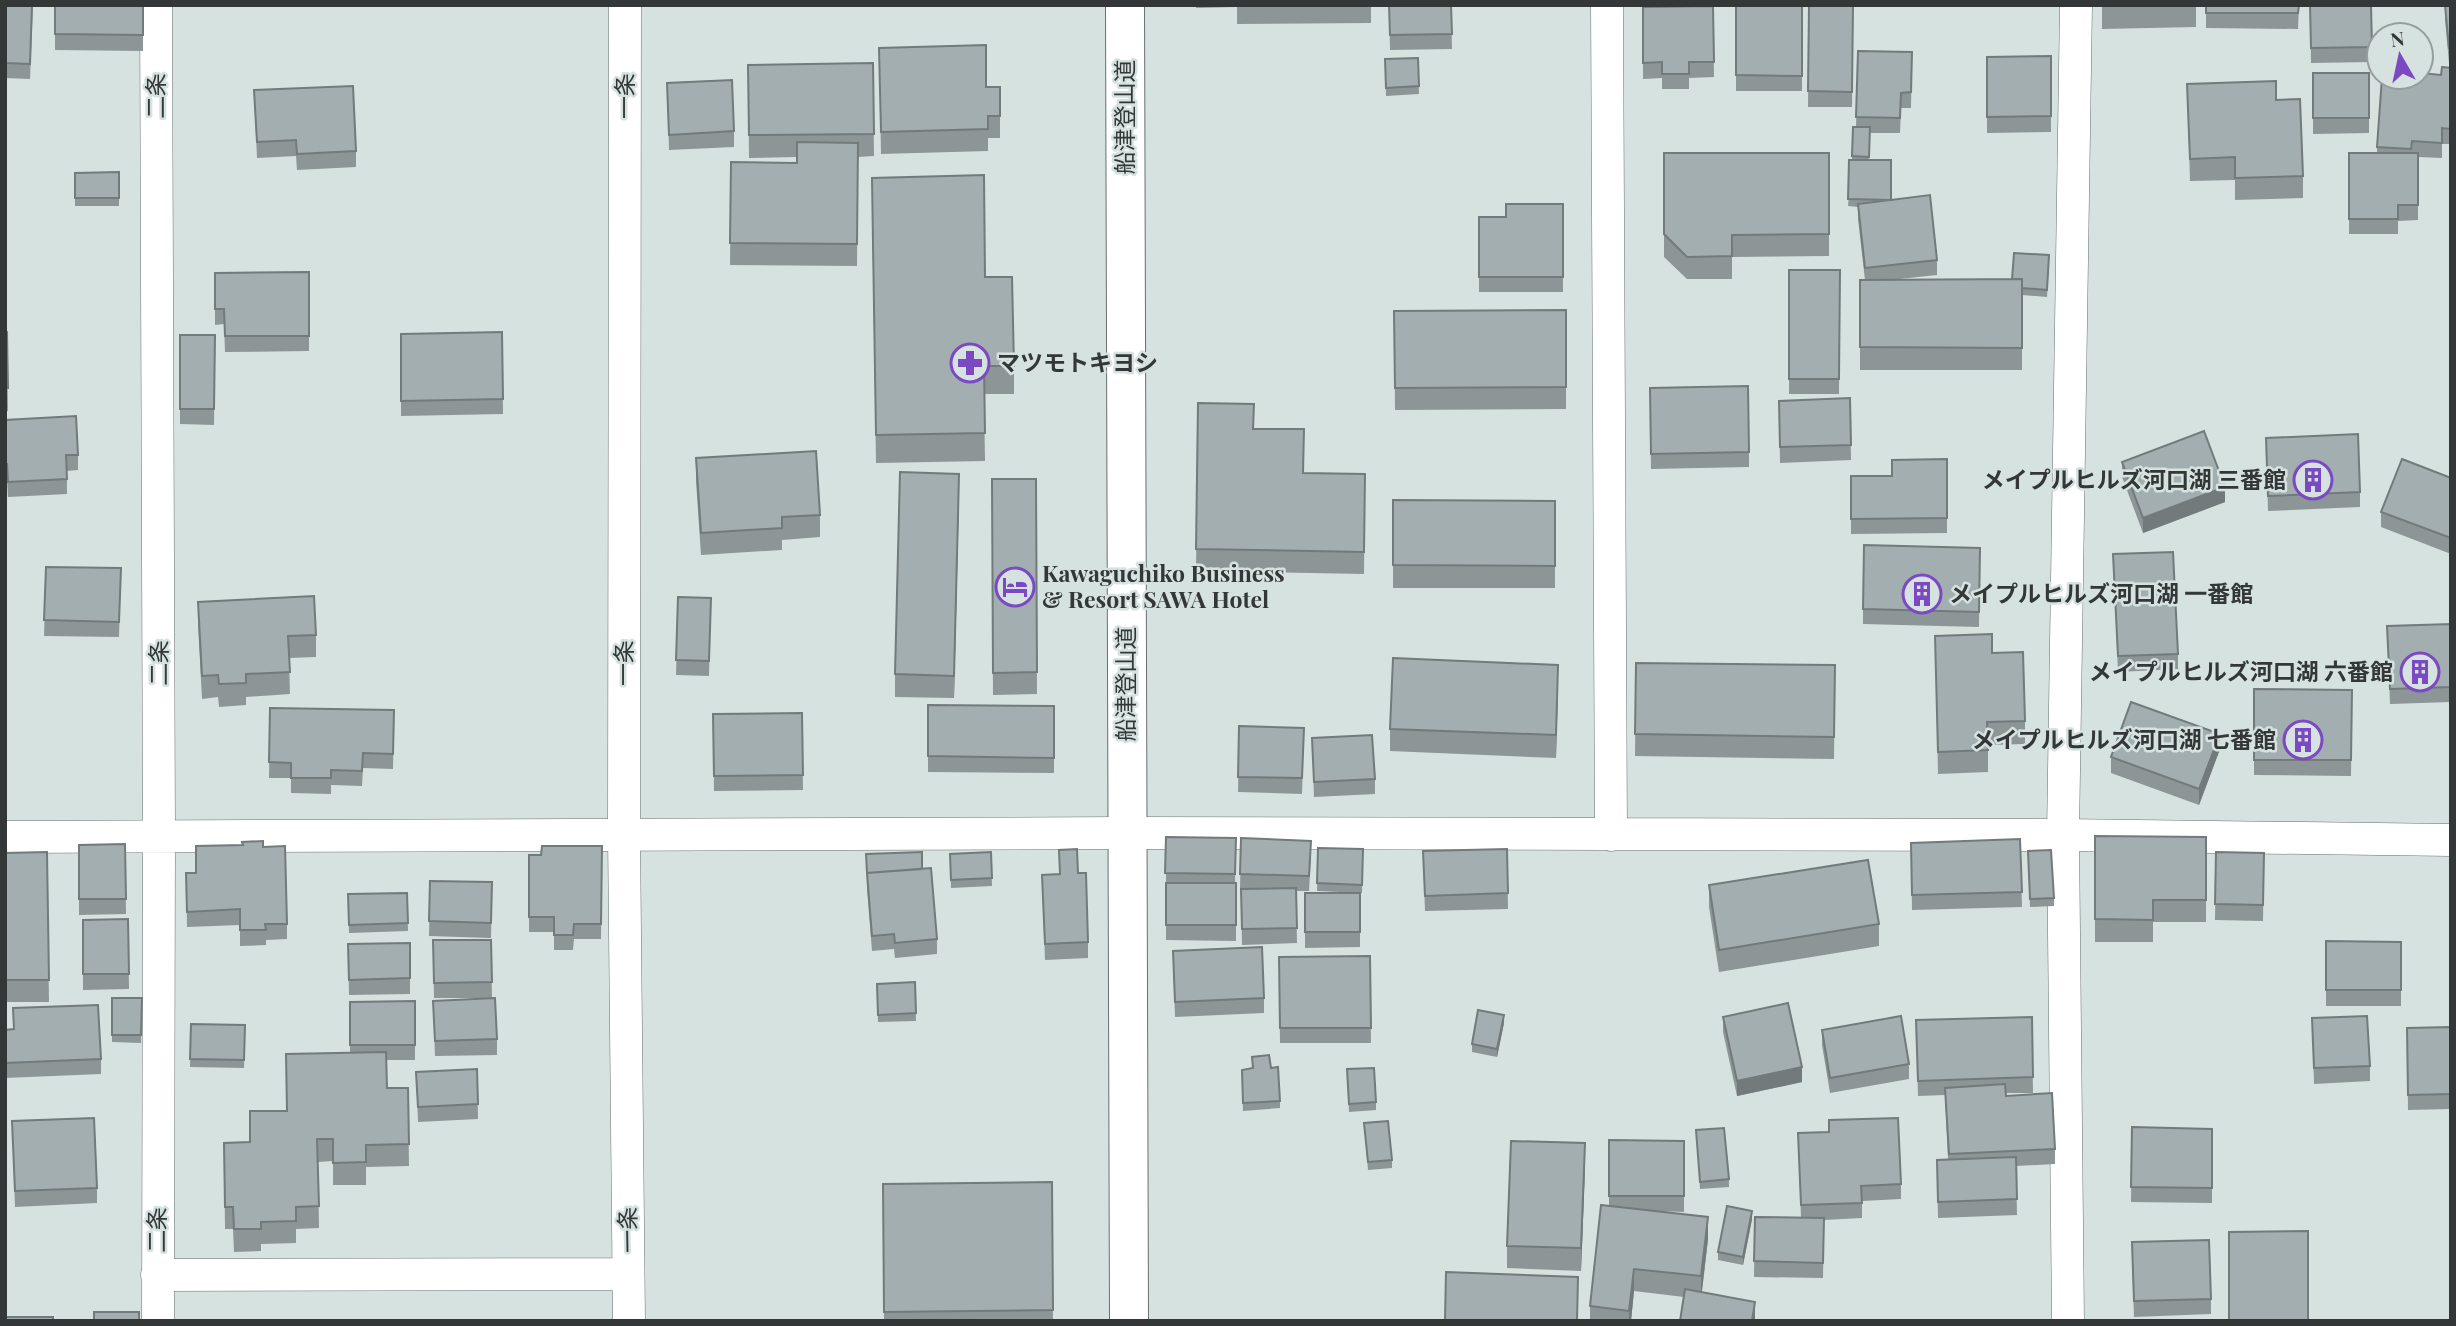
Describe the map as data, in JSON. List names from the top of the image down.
{
  "streets": {
    "street": ["二条", "一条", "船津登山道"]
  },
  "places": {
    "pharmacy": ["マツモトキヨシ"],
    "building": [
      "メイプルヒルズ河口湖 三番館",
      "メイプルヒルズ河口湖 一番館",
      "メイプルヒルズ河口湖 六番館",
      "メイプルヒルズ河口湖 七番館"
    ],
    "hotel": ["Kawaguchiko Business & Resort SAWA Hotel"]
  },
  "north": "top"
}
